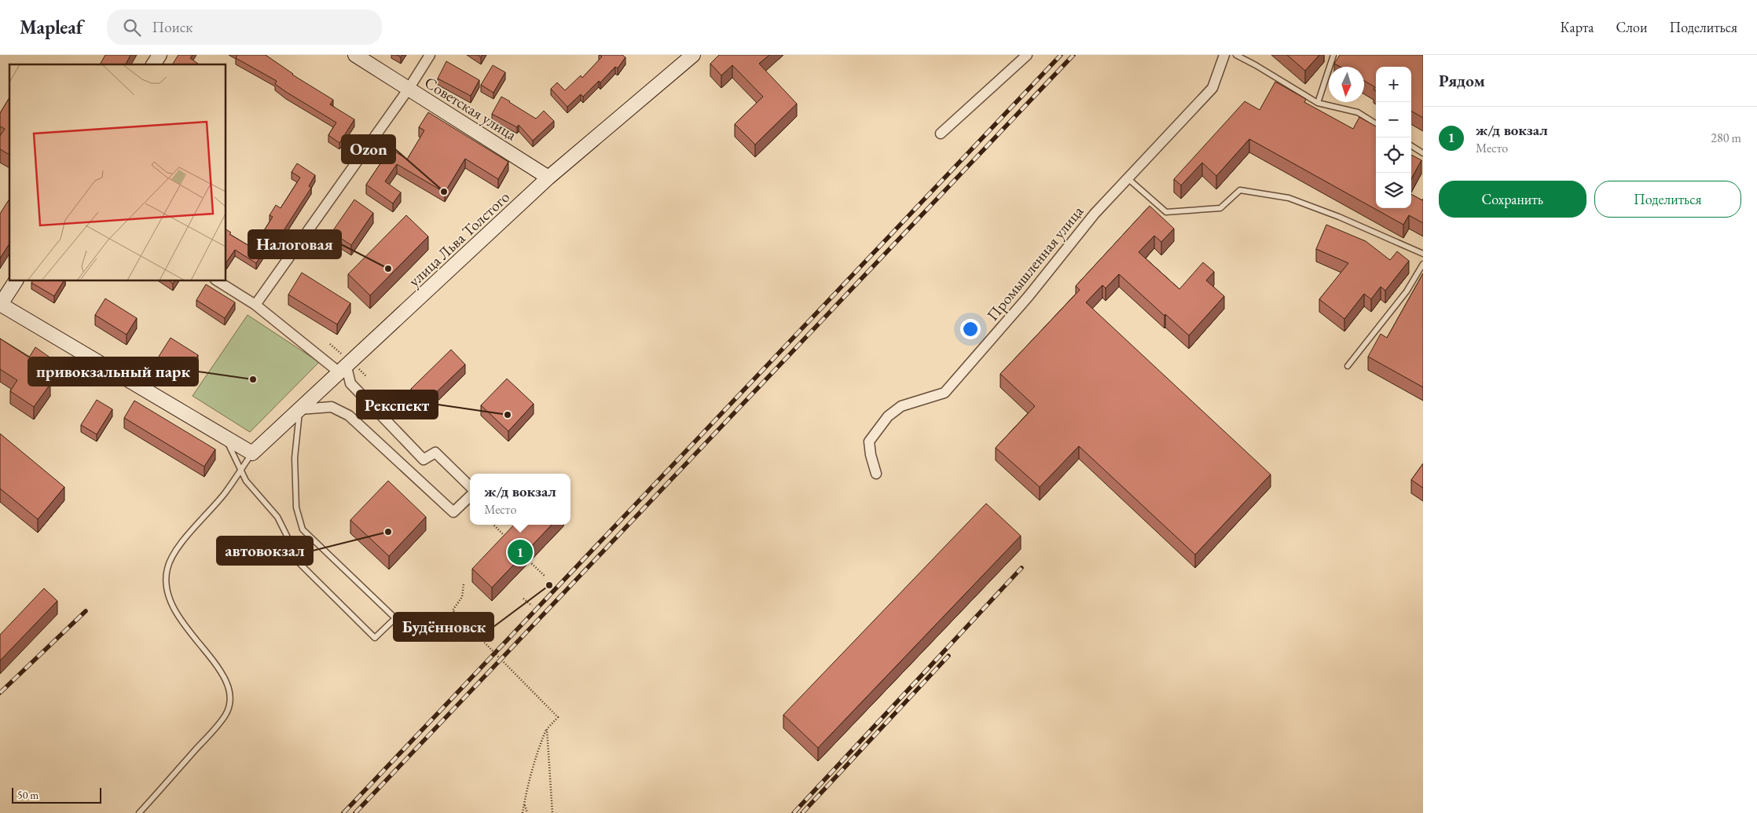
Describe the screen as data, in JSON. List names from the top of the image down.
{
  "streets": {
    "main road": ["Советская улица", "улица Льва Толстого"],
    "street": ["Промышленная улица"]
  },
  "crossings": [
    ["Советская улица", "улица Льва Толстого"]
  ],
  "places": [
    "Ozon",
    "Налоговая",
    "привокзальный парк",
    "Рекспект",
    "автовокзал",
    "Будённовск"
  ],
  "scale_bar": "50 m",
  "north": "bottom",
  "page": {
    "header": "Mapleaf",
    "search": "Поиск",
    "nav": ["Карта", "Слои", "Поделиться"],
    "heading": "Рядом",
    "map_buttons": ["+", "−"],
    "list": [
      {
        "mark": "1",
        "name": "ж/д вокзал",
        "note": "Место",
        "value": "280 m"
      }
    ],
    "buttons": ["Сохранить", "Поделиться"],
    "popup": ["ж/д вокзал", "Место"],
    "pins": "1",
    "scale": "50 m"
  }
}
